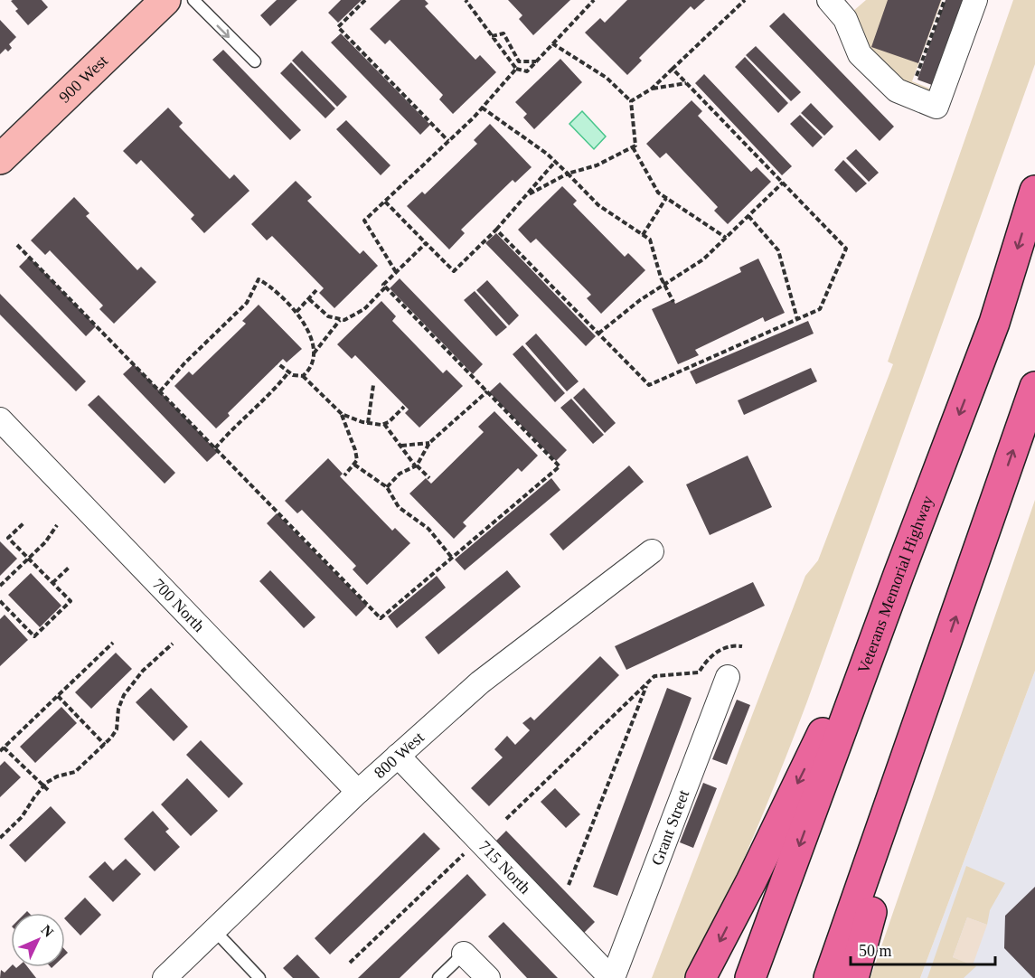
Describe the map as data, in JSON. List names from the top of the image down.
{
  "streets": {
    "highway": ["Veterans Memorial Highway"],
    "main road": ["900 West"],
    "street": [
      "700 North",
      "800 West",
      "Grant Street",
      "715 North"
    ]
  },
  "crossings": [
    ["700 North", "800 West"],
    ["800 West", "715 North"],
    ["Grant Street", "715 North"]
  ],
  "scale_bar": "50 m",
  "north": "top right"
}
